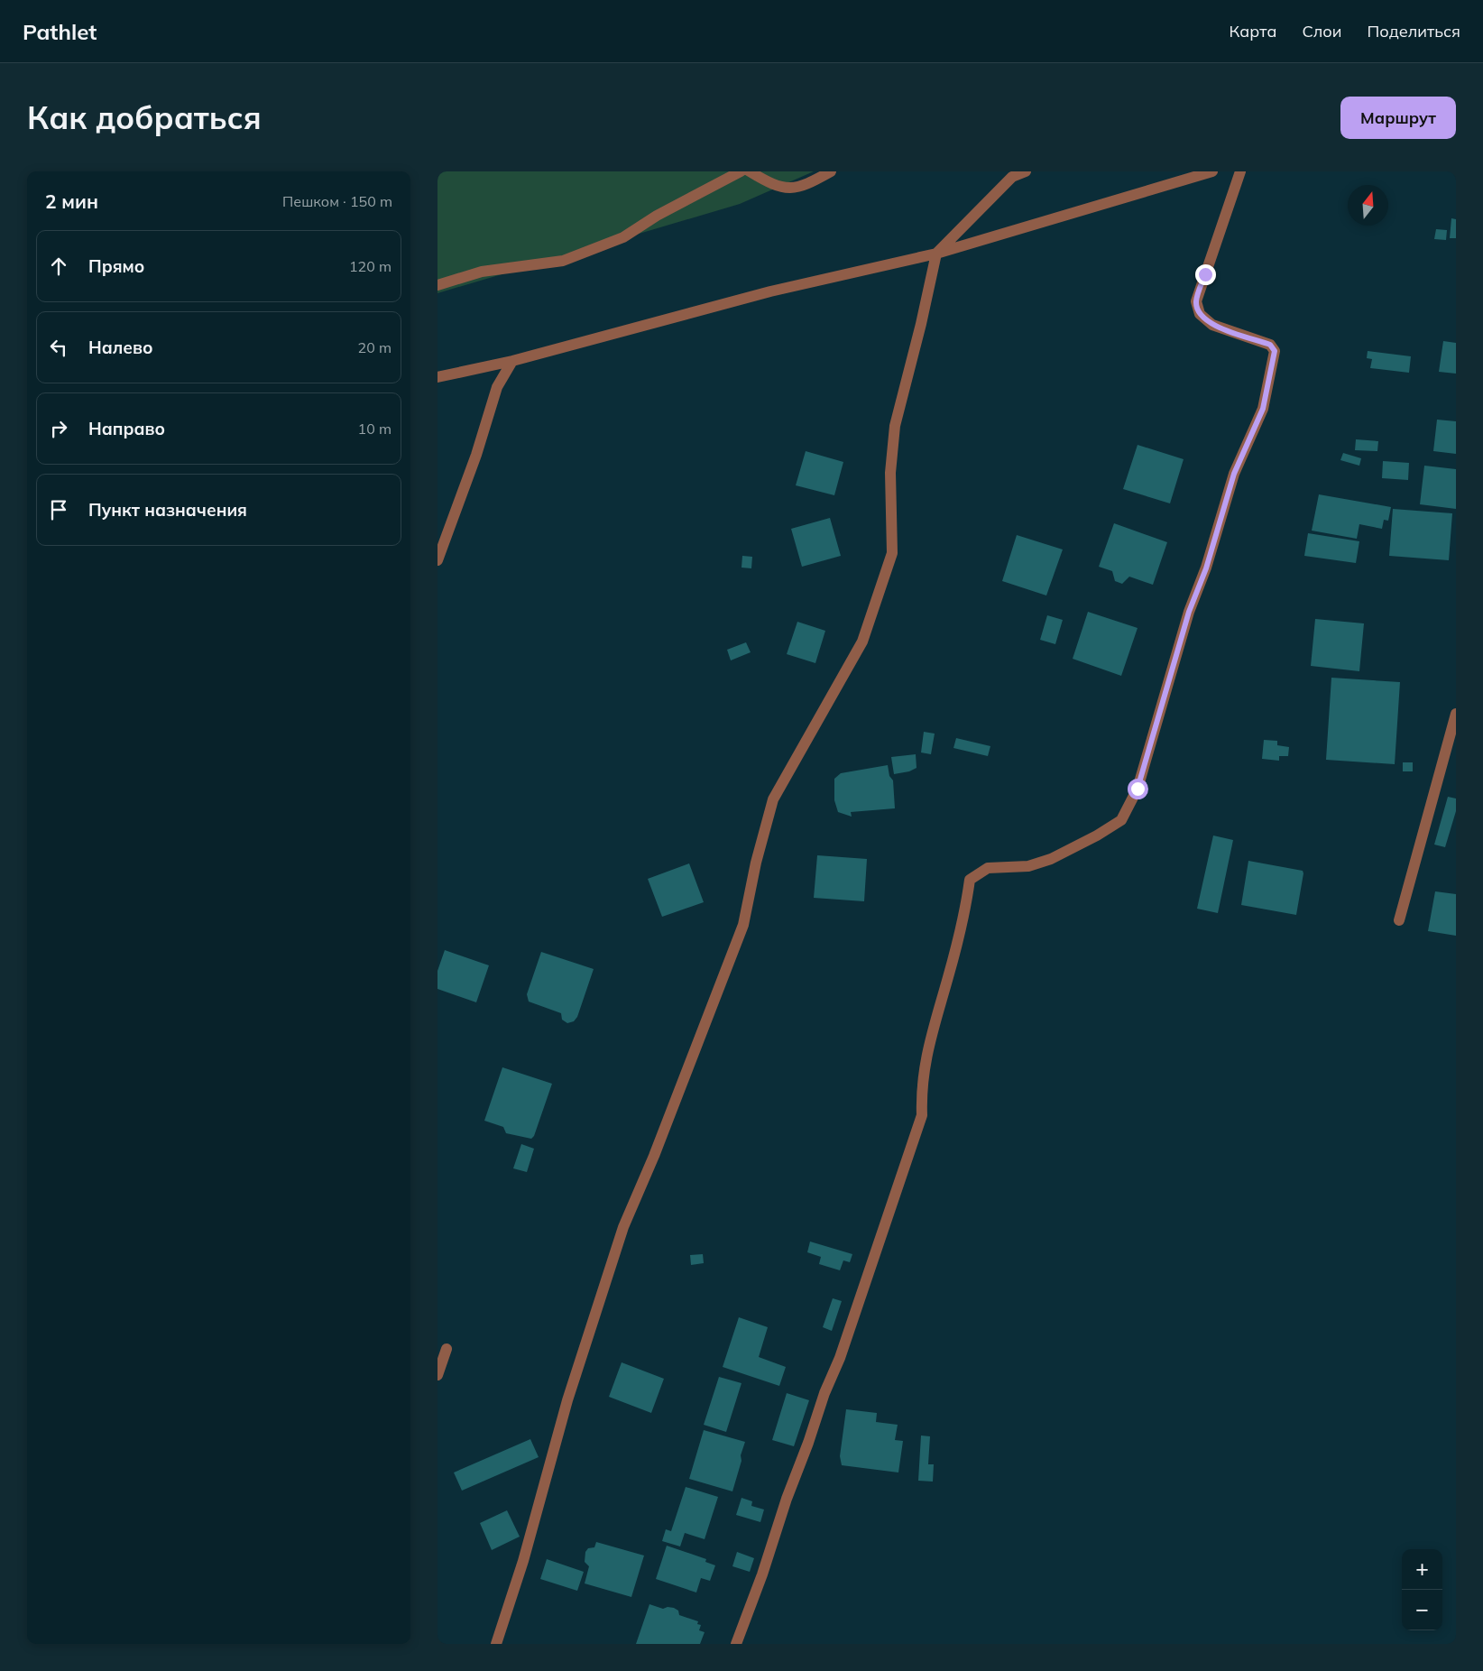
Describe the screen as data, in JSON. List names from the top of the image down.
{
  "north": "top",
  "page": {
    "header": "Pathlet",
    "nav": ["Карта", "Слои", "Поделиться"],
    "buttons": "Маршрут",
    "title": "Как добраться",
    "heading": ["2 мин", "Пешком · 150 m"],
    "list": [
      ["Прямо", "120 m"],
      ["Налево", "20 m"],
      ["Направо", "10 m"],
      "Пункт назначения"
    ],
    "map_buttons": ["+", "−"]
  }
}
